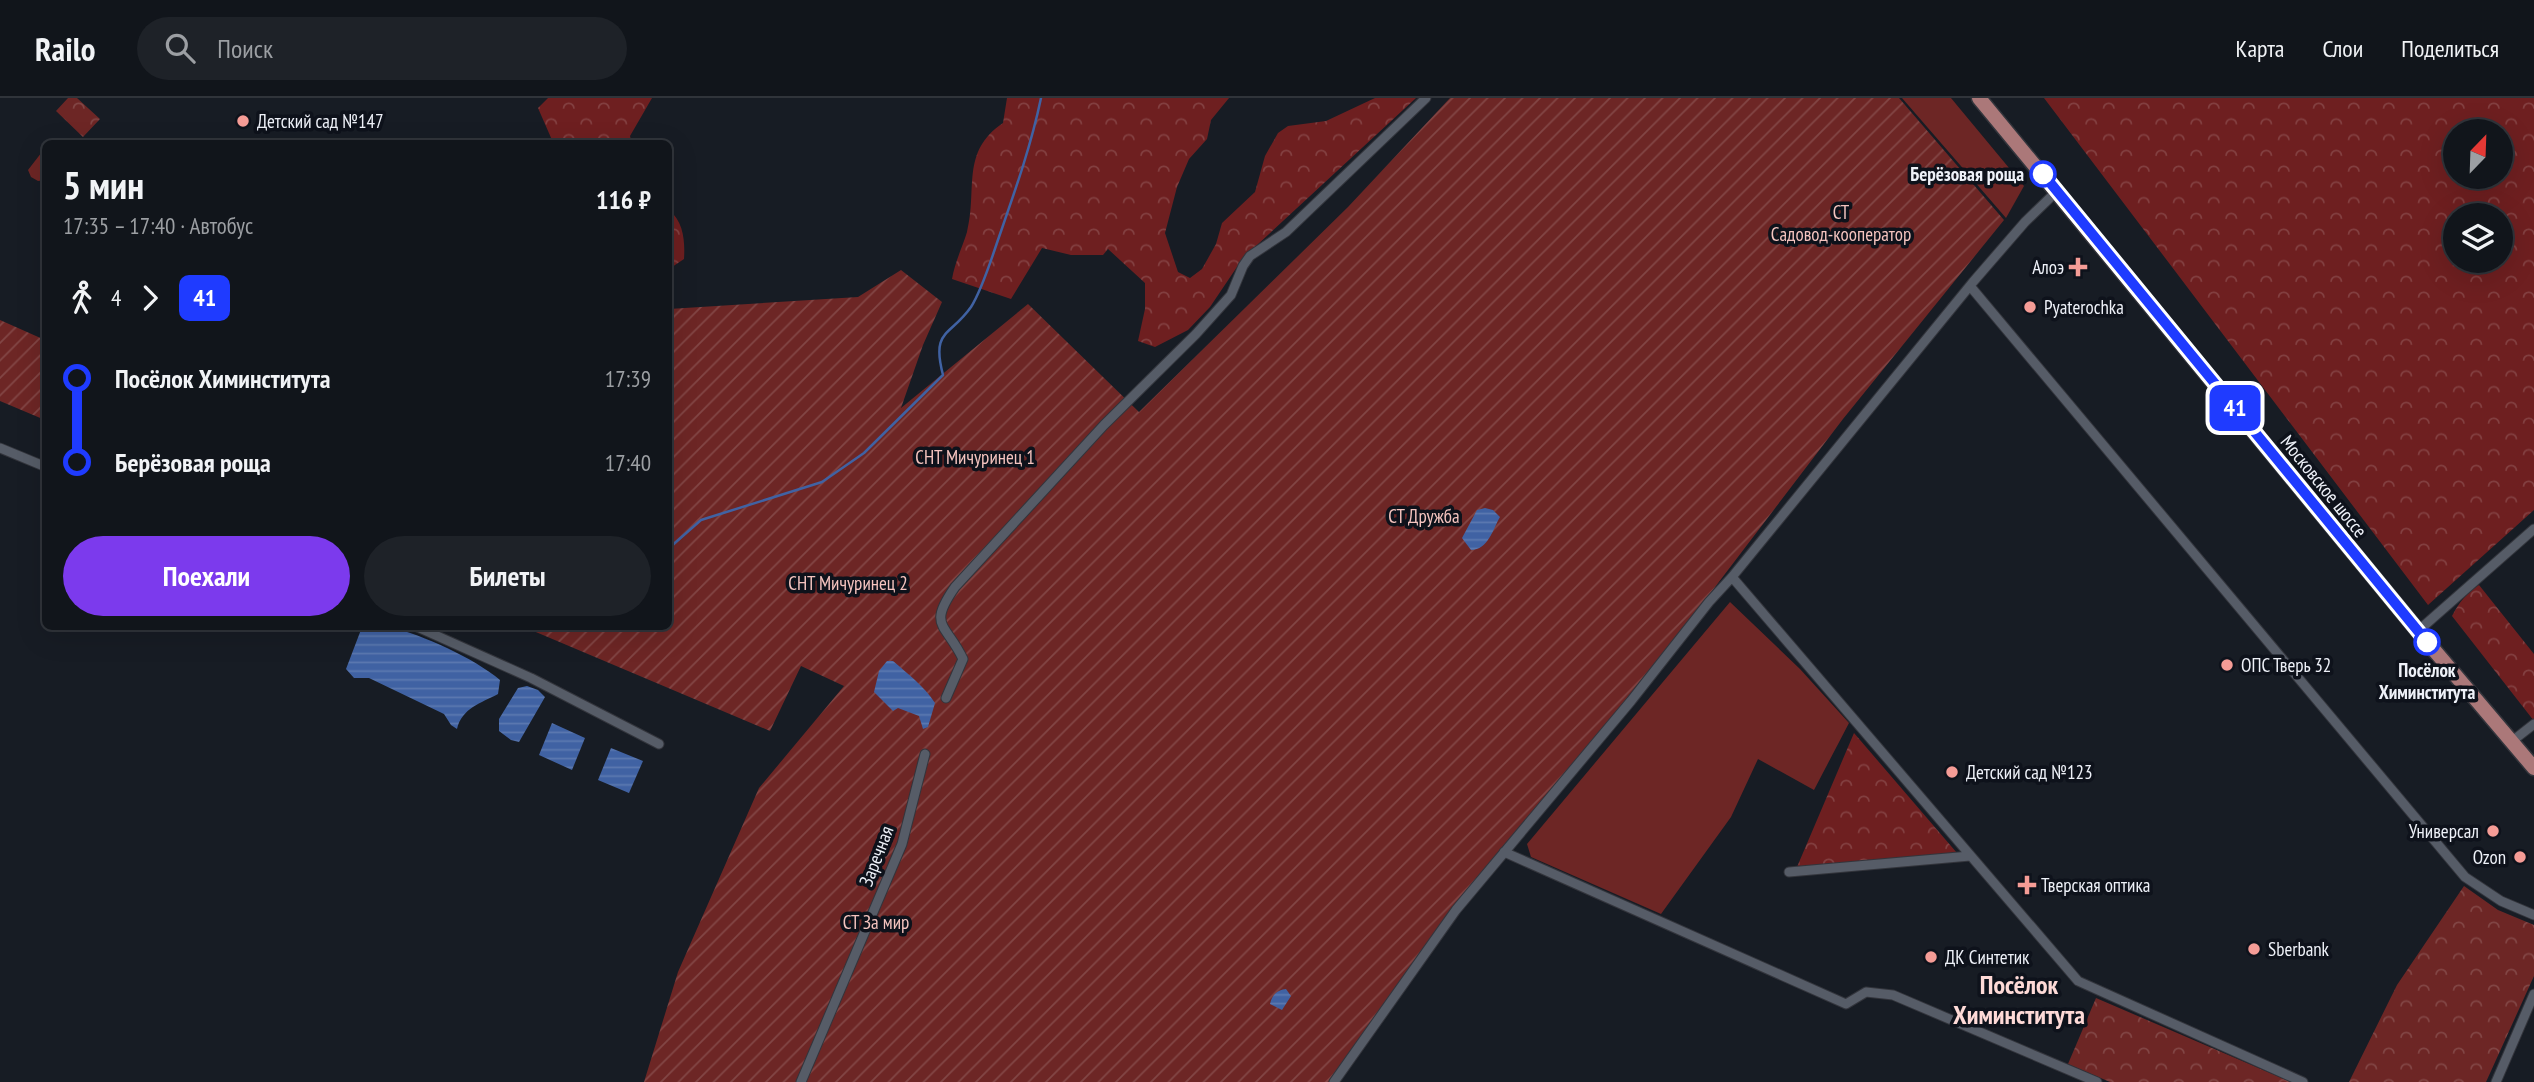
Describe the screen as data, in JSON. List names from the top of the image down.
{
  "streets": {
    "main road": ["Московское шоссе"],
    "street": ["Заречная"]
  },
  "districts": ["Посёлок Химинститута"],
  "parks": [
    "СТ Садовод-кооператор",
    "СНТ Мичуринец 1",
    "СТ Дружба",
    "СНТ Мичуринец 2",
    "СТ За мир"
  ],
  "places": {
    "other": [
      "Детский сад №147",
      "Берёзовая роща",
      "Pyaterochka",
      "Посёлок Химинститута",
      "ОПС Тверь 32",
      "Детский сад №123",
      "Универсал",
      "Ozon",
      "Sberbank",
      "ДК Синтетик"
    ],
    "health": ["Алоэ", "Тверская оптика"]
  },
  "lines": ["bus line 41"],
  "north": "top right",
  "page": {
    "header": "Railo",
    "search": "Поиск",
    "nav": ["Карта", "Слои", "Поделиться"],
    "on_map": "41",
    "heading": ["5 мин", "17:35 – 17:40 · Автобус", "116 ₽"],
    "legs": ["4", "41"],
    "list": [
      {
        "name": "Посёлок Химинститута",
        "value": "17:39"
      },
      {
        "name": "Берёзовая роща",
        "value": "17:40"
      }
    ],
    "buttons": ["Поехали", "Билеты"]
  }
}
